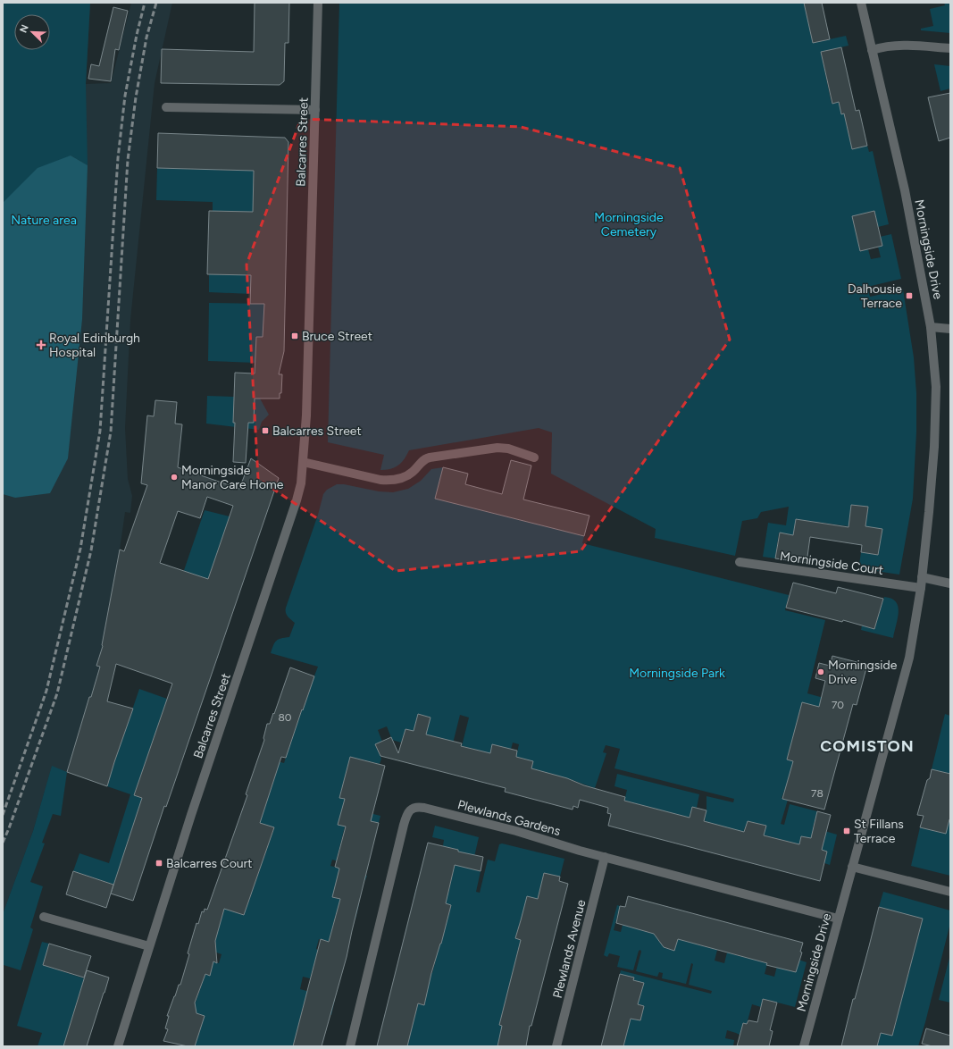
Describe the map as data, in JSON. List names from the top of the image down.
{
  "streets": {
    "street": [
      "Balcarres Street",
      "Morningside Drive",
      "Morningside Court",
      "Plewlands Gardens",
      "Plewlands Avenue"
    ]
  },
  "crossings": [
    ["Morningside Drive", "Morningside Court"],
    ["Morningside Drive", "Plewlands Gardens"],
    ["Plewlands Gardens", "Plewlands Avenue"]
  ],
  "districts": ["COMISTON"],
  "parks": ["Morningside Cemetery", "Nature area", "Morningside Park"],
  "places": {
    "transit": [
      "Dalhousie Terrace",
      "Bruce Street",
      "Balcarres Street",
      "St Fillans Terrace",
      "Balcarres Court"
    ],
    "health": ["Royal Edinburgh Hospital"],
    "other": ["Morningside Manor Care Home", "Morningside Drive"]
  },
  "house_numbers": ["70", "80", "78"],
  "north": "top left"
}
